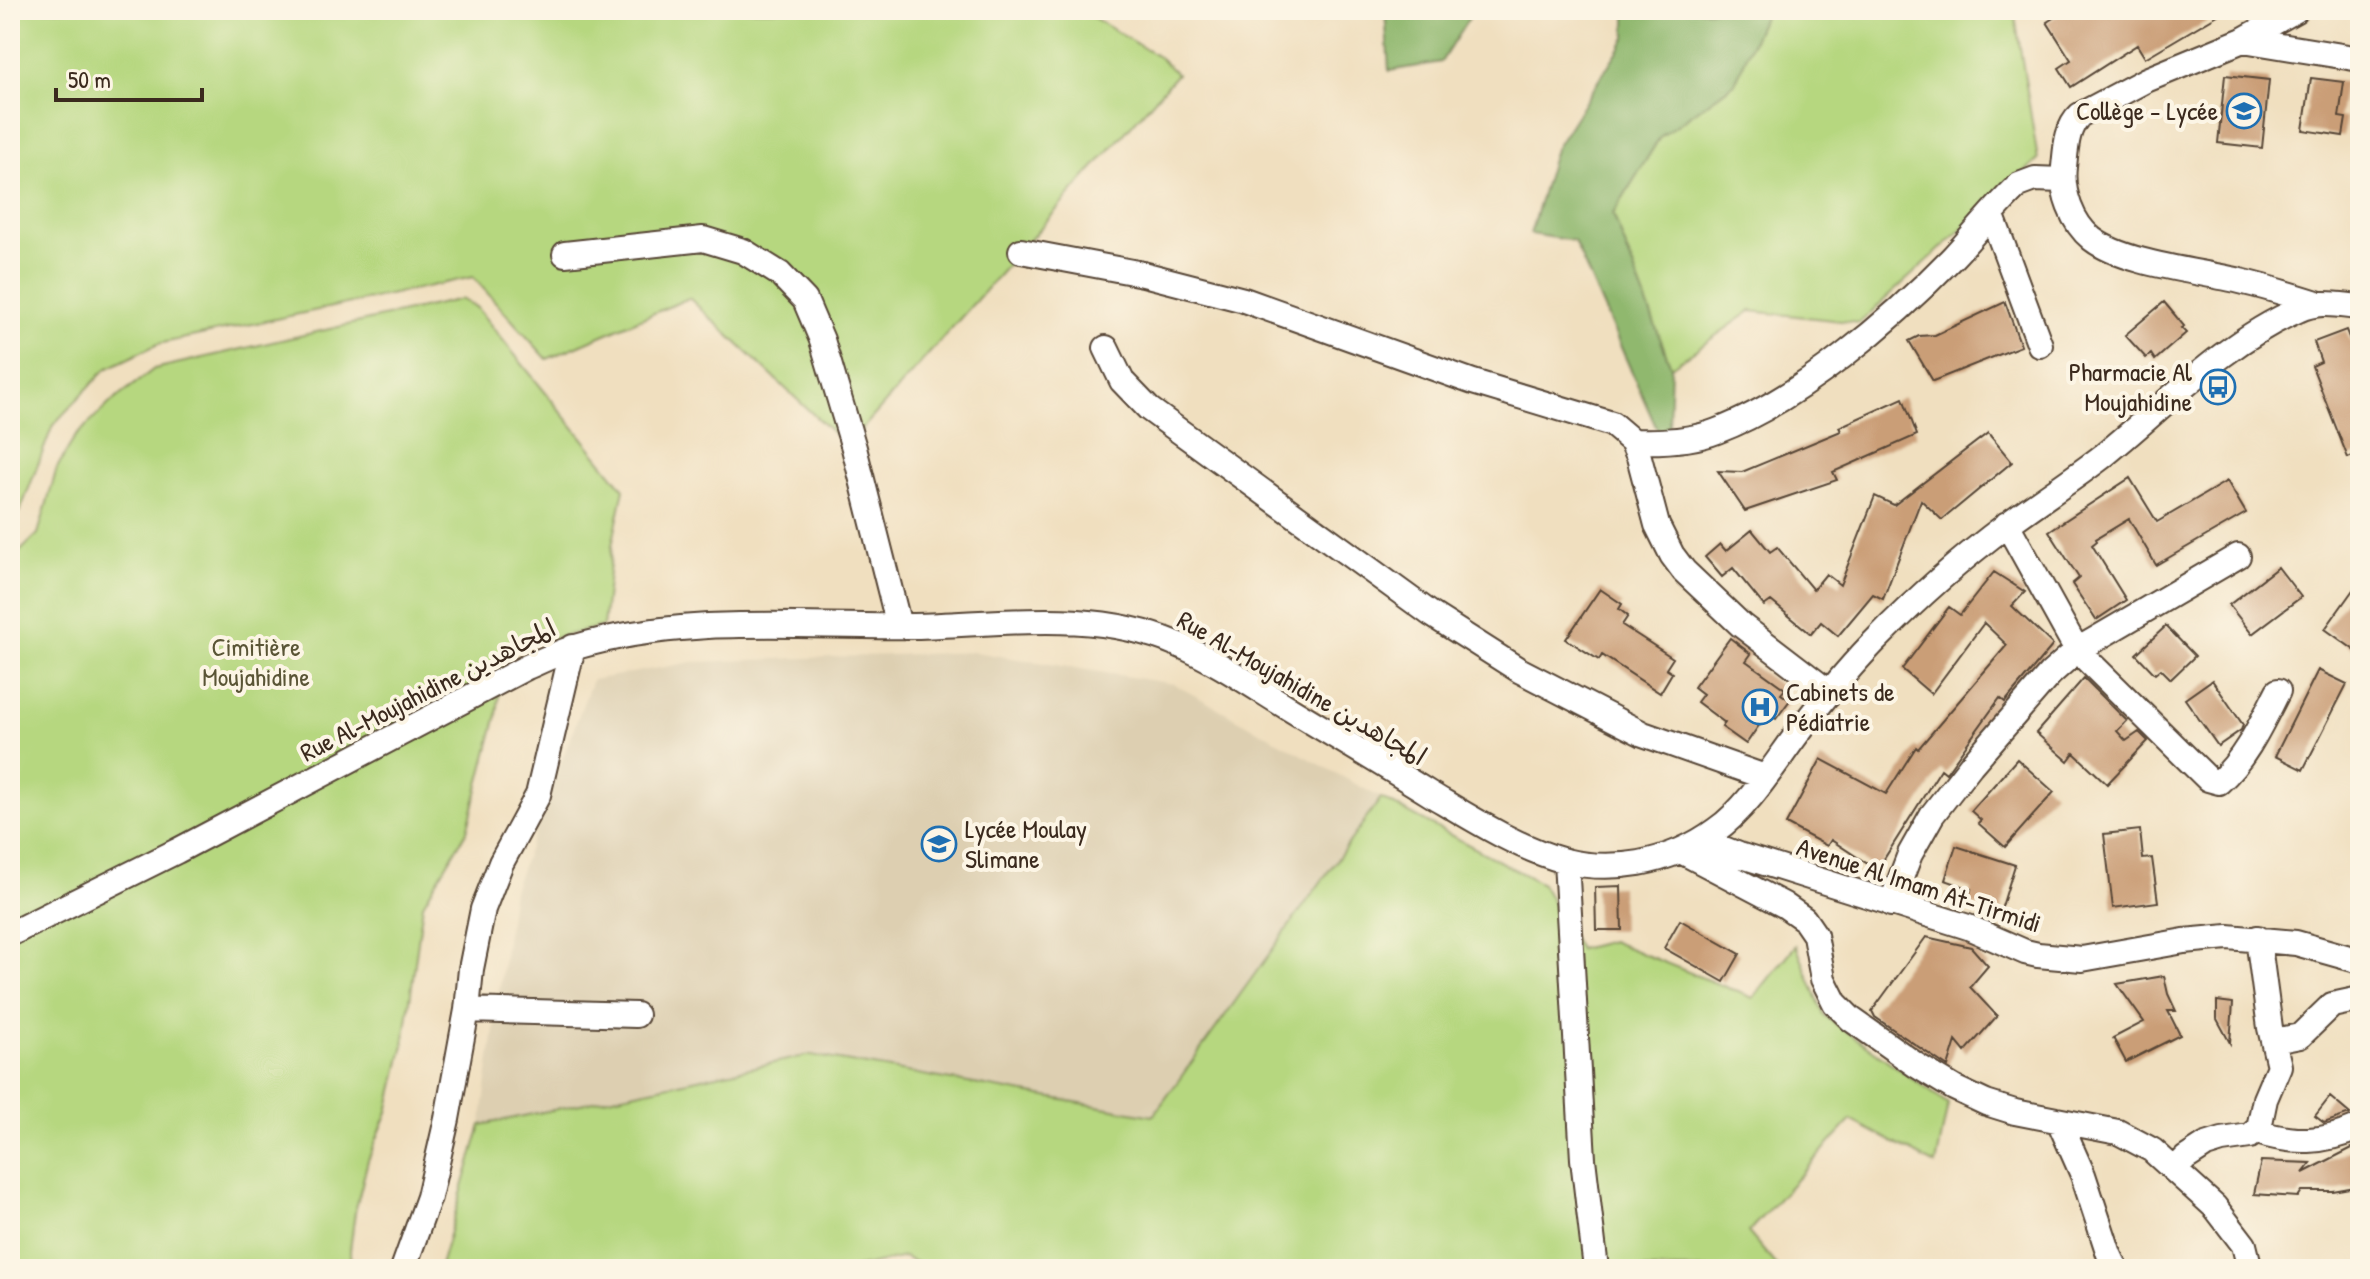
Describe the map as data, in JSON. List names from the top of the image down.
{
  "streets": {
    "street": ["Rue Al-Moujahidine المجاهدين", "Avenue Al Imam At-Tirmidi"]
  },
  "crossings": [
    ["Rue Al-Moujahidine المجاهدين", "Avenue Al Imam At-Tirmidi"]
  ],
  "parks": ["Cimitière Moujahidine"],
  "places": {
    "school or university": ["Collège - Lycée", "Lycée Moulay Slimane"],
    "bus stop": ["Pharmacie Al Moujahidine"],
    "hospital": ["Cabinets de Pédiatrie"]
  },
  "scale_bar": "50 m"
}
